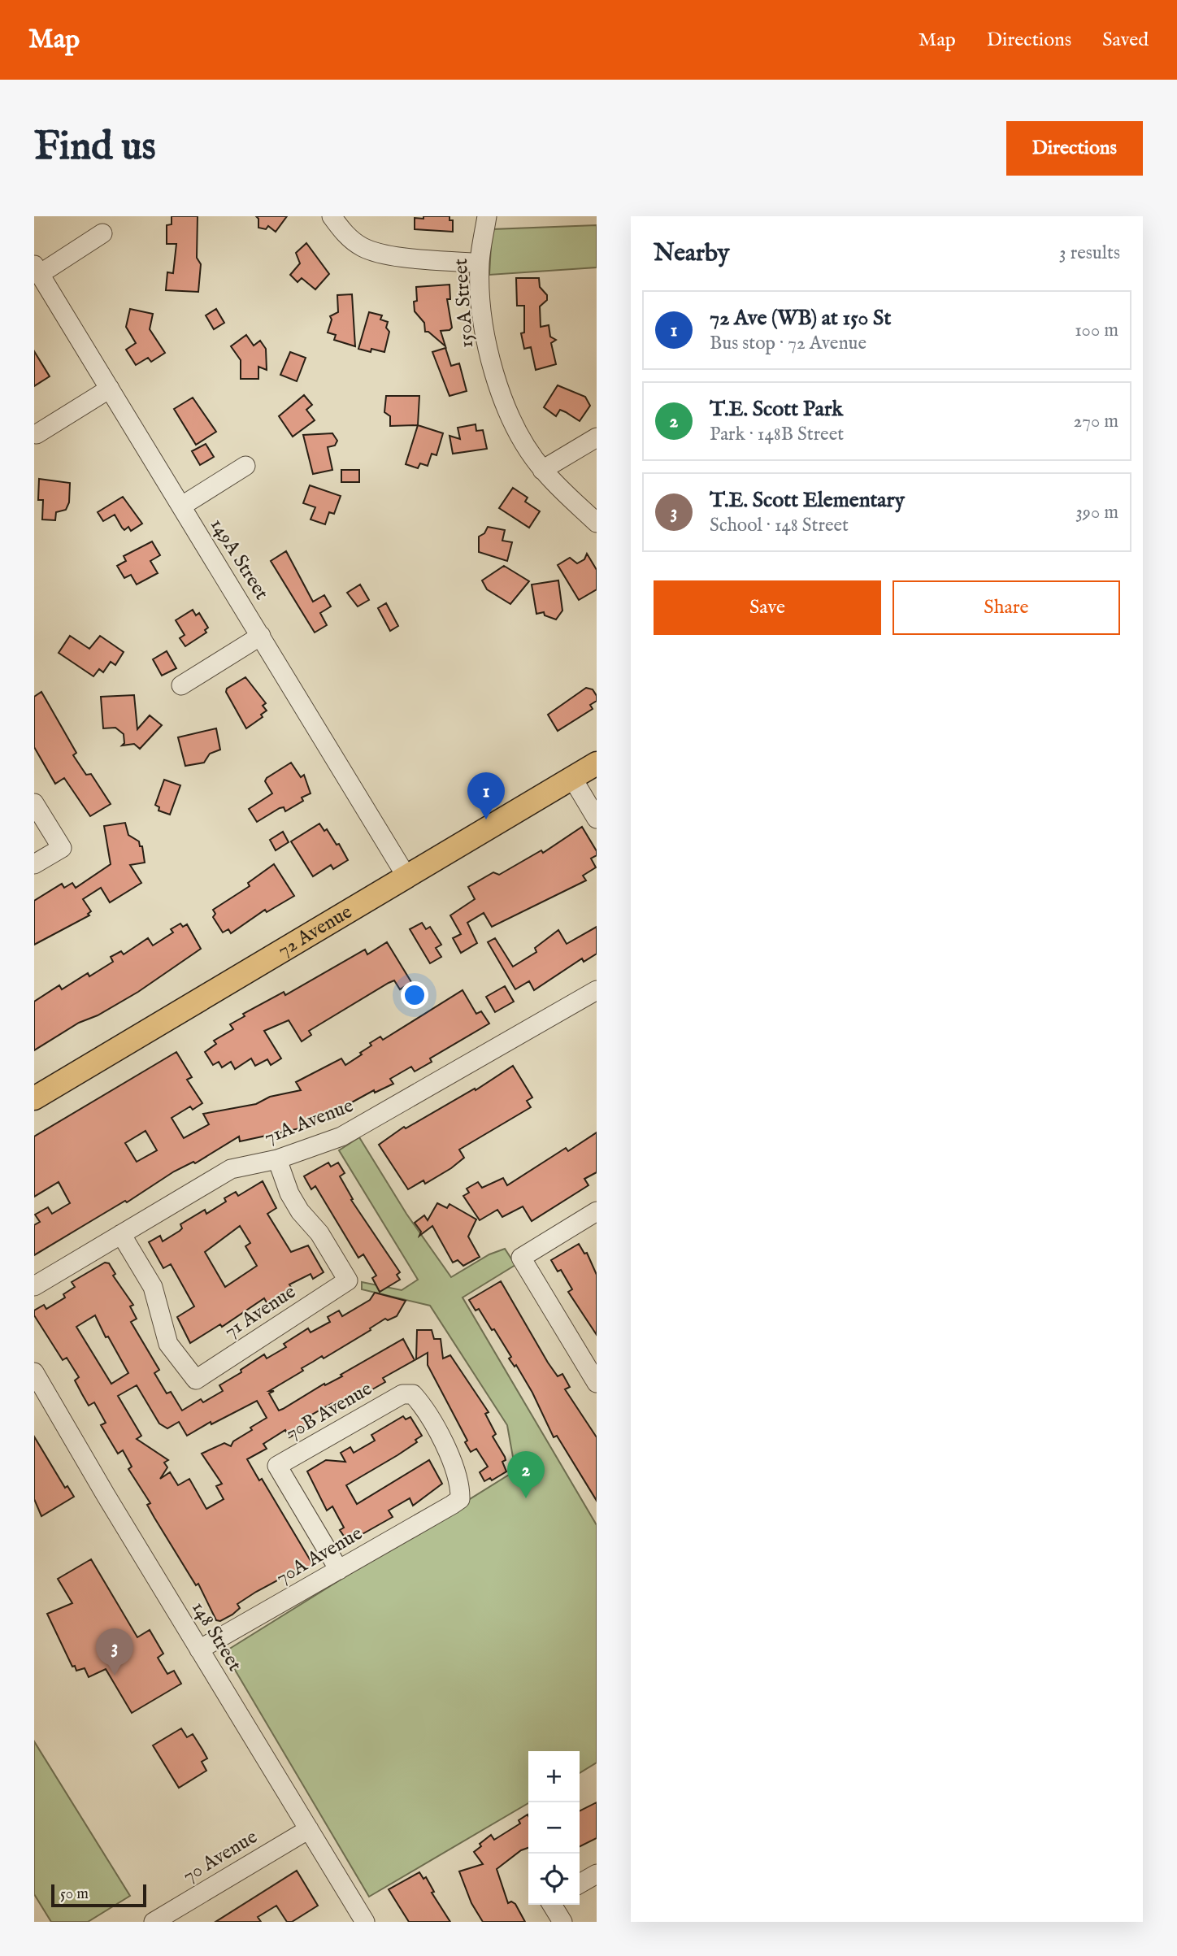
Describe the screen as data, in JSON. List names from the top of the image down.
{
  "streets": {
    "main road": ["72 Avenue"],
    "street": [
      "150A Street",
      "149A Street",
      "71A Avenue",
      "71 Avenue",
      "70B Avenue",
      "70A Avenue",
      "148 Street",
      "70 Avenue"
    ]
  },
  "crossings": [
    ["149A Street", "72 Avenue"],
    ["71A Avenue", "71 Avenue"],
    ["70B Avenue", "70A Avenue"],
    ["70A Avenue", "148 Street"],
    ["148 Street", "70 Avenue"]
  ],
  "scale_bar": "50 m",
  "page": {
    "header": "Map",
    "nav": ["Map", "Directions", "Saved"],
    "buttons": [
      "Directions",
      ["Save", "Share"]
    ],
    "title": "Find us",
    "heading": ["Nearby", "3 results"],
    "list": [
      {
        "mark": "1",
        "name": "72 Ave (WB) at 150 St",
        "note": "Bus stop · 72 Avenue",
        "value": "100 m"
      },
      {
        "mark": "2",
        "name": "T.E. Scott Park",
        "note": "Park · 148B Street",
        "value": "270 m"
      },
      {
        "mark": "3",
        "name": "T.E. Scott Elementary",
        "note": "School · 148 Street",
        "value": "390 m"
      }
    ],
    "pins": ["1", "2", "3"],
    "map_buttons": ["+", "−"],
    "scale": "50 m"
  }
}
